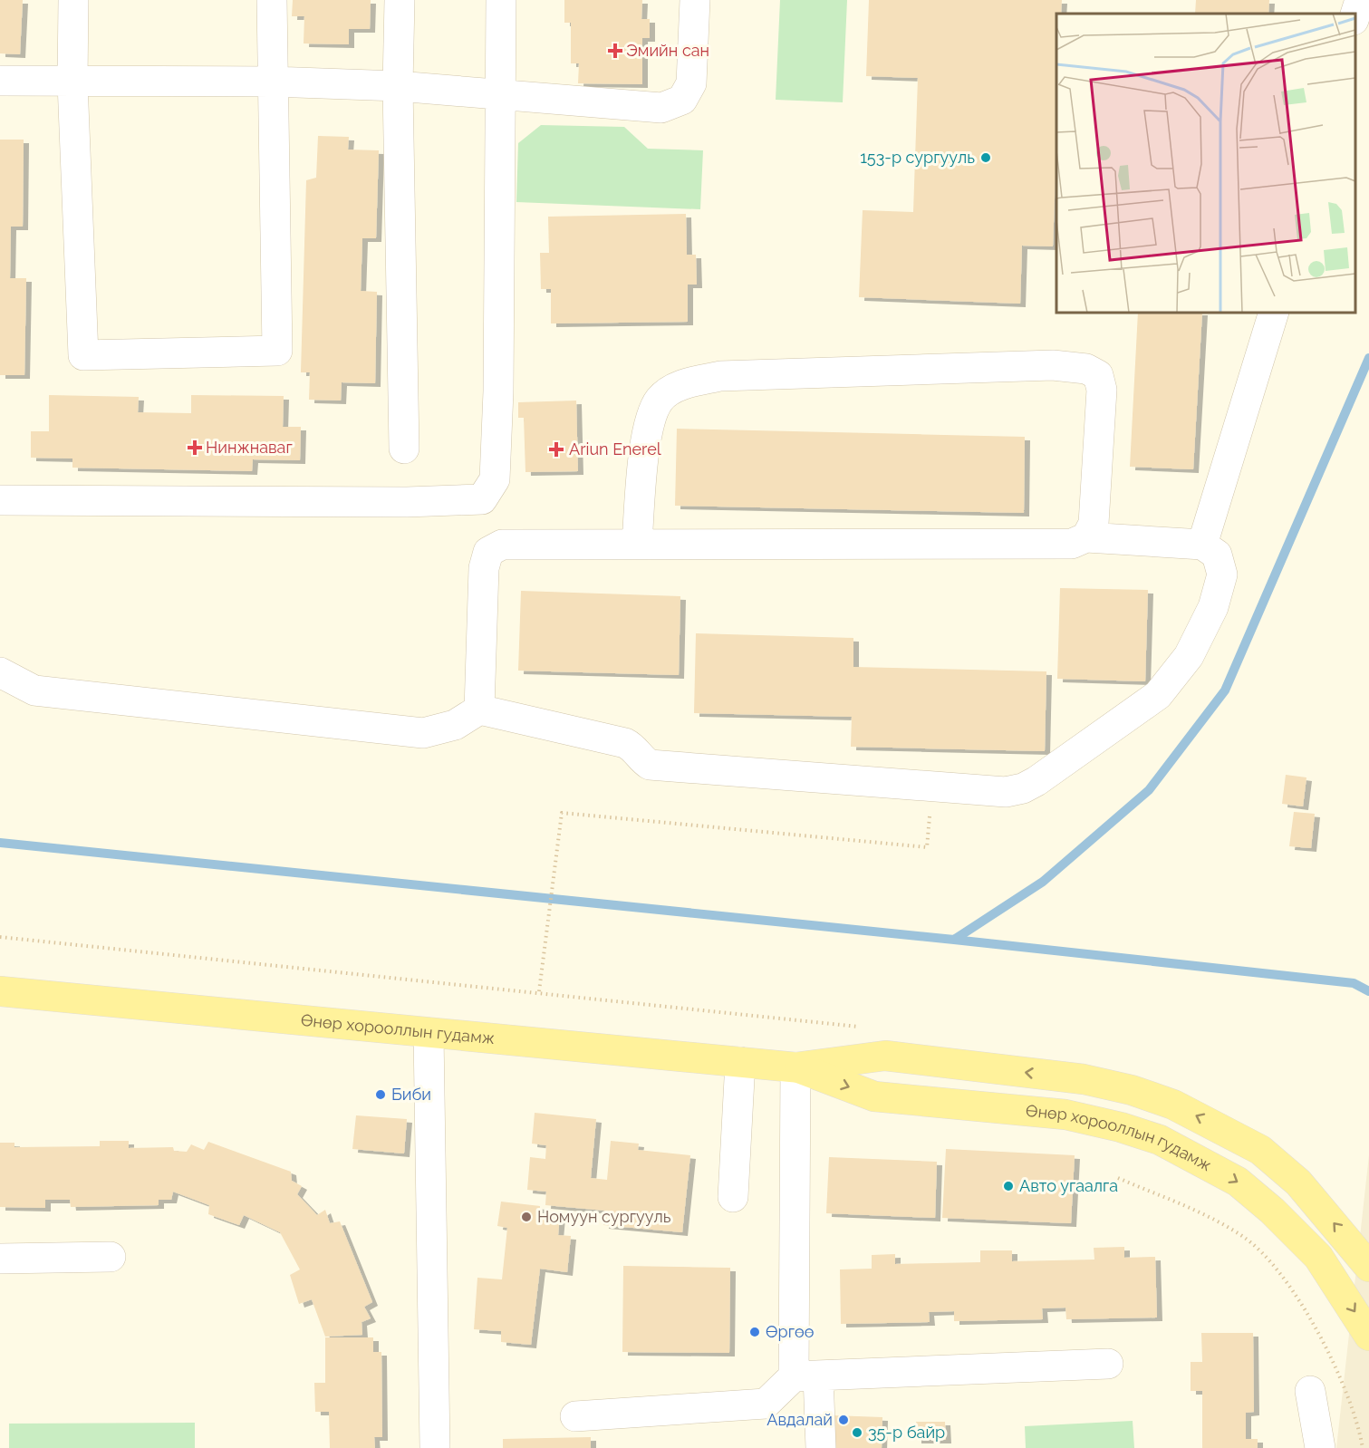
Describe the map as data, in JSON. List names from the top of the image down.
{
  "streets": {
    "main road": ["Өнөр хорооллын гудамж"]
  },
  "places": {
    "health": ["Эмийн сан", "Нинжнаваг", "Ariun Enerel"],
    "other": [
      "153-р сургууль",
      "Биби",
      "Авто угаалга",
      "Номуун сургууль",
      "Өргөө",
      "Авдалай",
      "35-р байр"
    ]
  }
}
